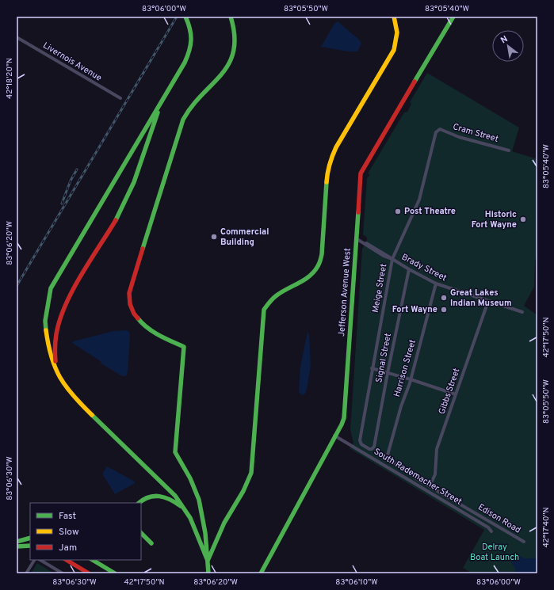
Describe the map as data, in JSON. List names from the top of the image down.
{
  "streets": {
    "main road": ["Jefferson Avenue West"],
    "street": [
      "Livernois Avenue",
      "Cram Street",
      "Brady Street",
      "Meige Street",
      "Signal Street",
      "Harrison Street",
      "Gibbs Street",
      "South Rademacher Street",
      "Edison Road"
    ]
  },
  "crossings": [
    ["Cram Street", "Meige Street"],
    ["Brady Street", "Meige Street"],
    ["Brady Street", "Jefferson Avenue West"],
    ["Brady Street", "Signal Street"],
    ["Brady Street", "Harrison Street"],
    ["Brady Street", "Gibbs Street"],
    ["Meige Street", "Signal Street"],
    ["Jefferson Avenue West", "South Rademacher Street"],
    ["Harrison Street", "Edison Road"],
    ["Gibbs Street", "Edison Road"]
  ],
  "parks": ["Delray Boat Launch"],
  "places": [
    "Post Theatre",
    "Historic Fort Wayne",
    "Commercial Building",
    "Great Lakes Indian Museum",
    "Fort Wayne"
  ],
  "legend": ["Fast", "Slow", "Jam"],
  "north": "top left",
  "coordinates": [
    "83°06'00\"W",
    "83°05'50\"W",
    "83°05'40\"W",
    "42°18'20\"N",
    "83°06'20\"W",
    "42°17'50\"N",
    "83°06'30\"W",
    "42°17'40\"N",
    "83°06'10\"W"
  ]
}
